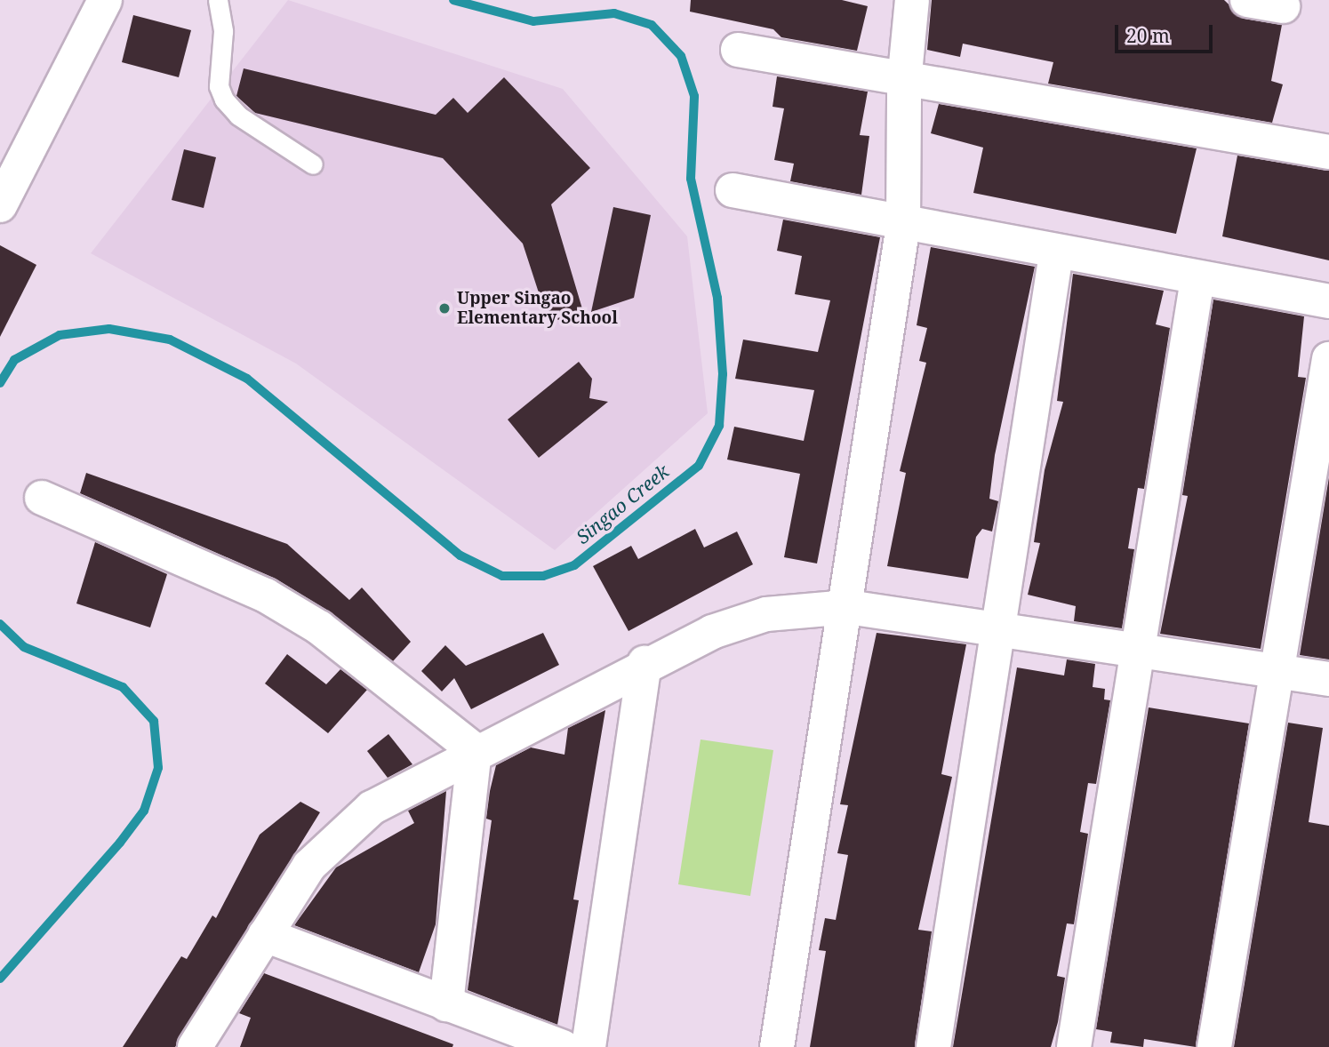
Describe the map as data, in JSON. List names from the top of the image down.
{
  "water": ["Singao Creek"],
  "places": ["Upper Singao Elementary School"],
  "scale_bar": "20 m"
}
